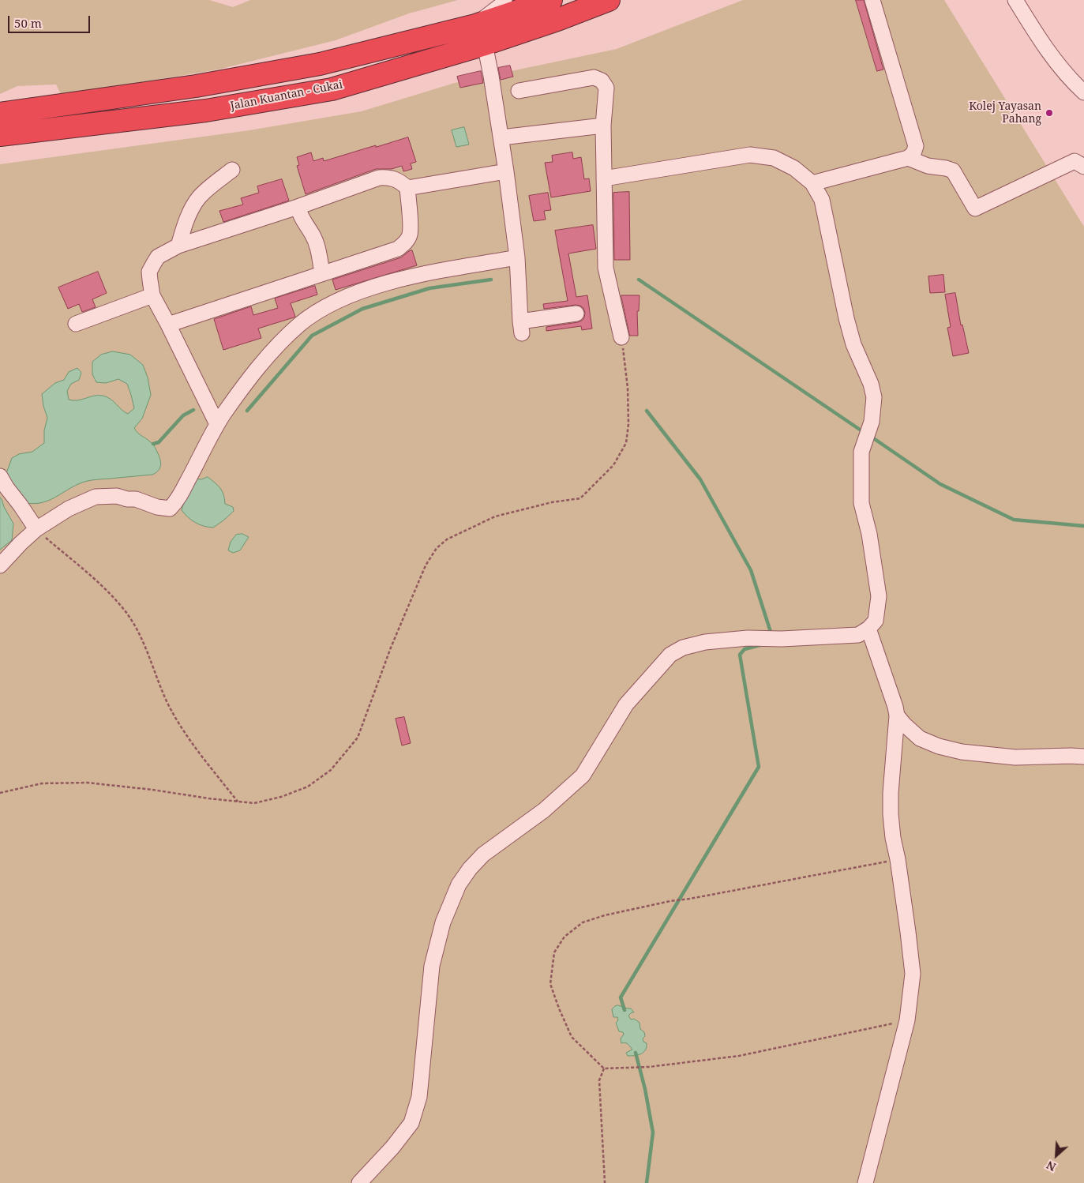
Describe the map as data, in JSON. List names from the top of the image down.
{
  "streets": {
    "highway": ["Jalan Kuantan - Cukai"]
  },
  "places": ["Kolej Yayasan Pahang"],
  "scale_bar": "50 m",
  "north": "bottom left"
}
